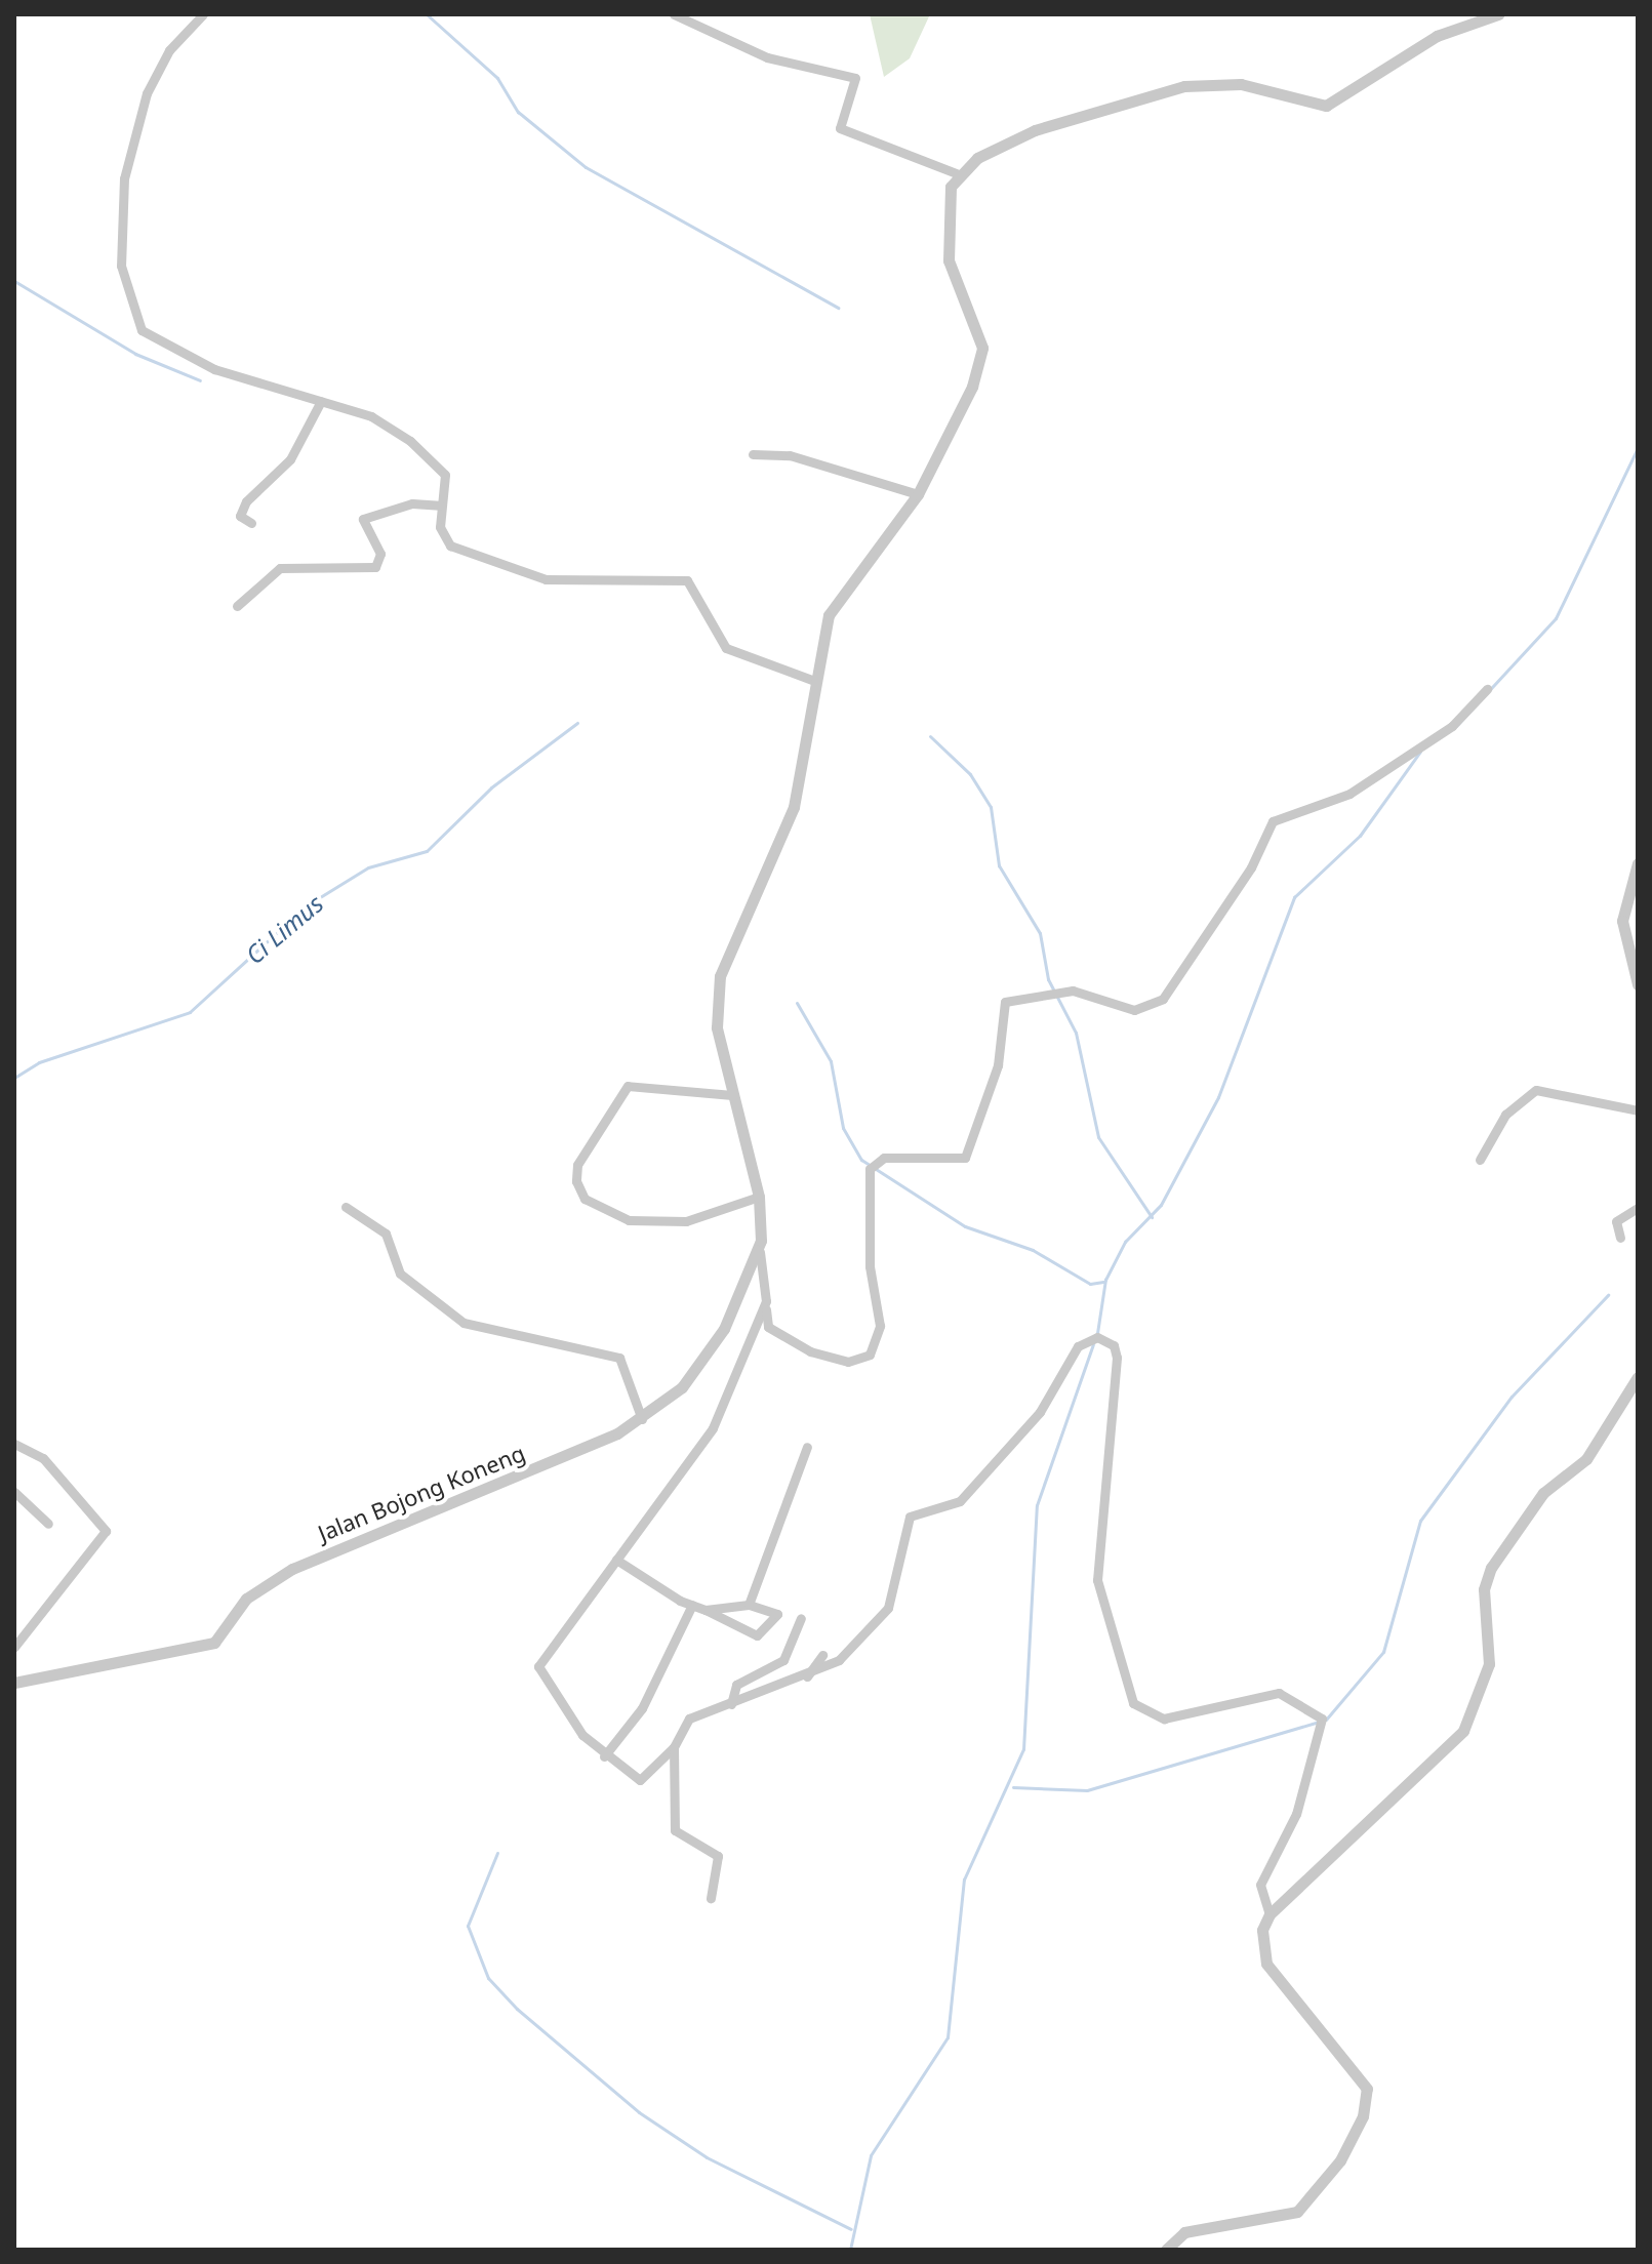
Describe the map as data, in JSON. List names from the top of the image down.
{
  "streets": {
    "street": ["Jalan Bojong Koneng"]
  },
  "water": ["Ci Limus"]
}
